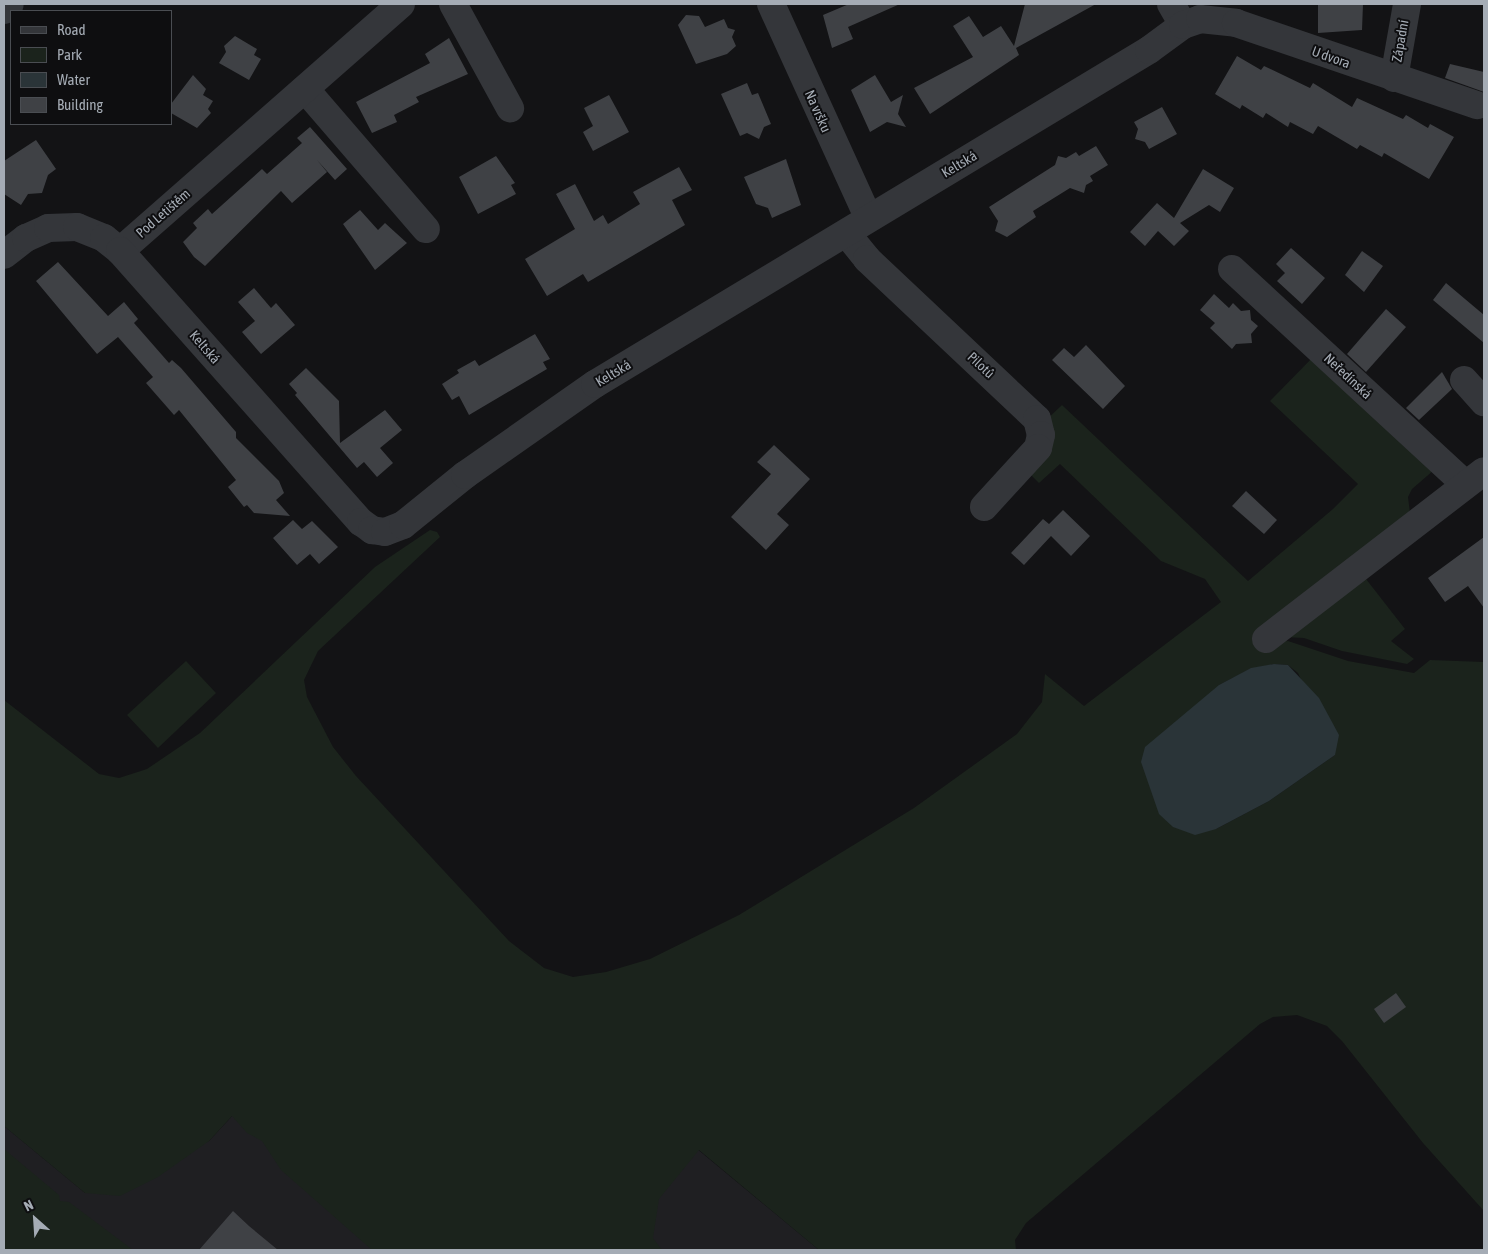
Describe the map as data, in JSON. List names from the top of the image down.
{
  "streets": {
    "street": [
      "Západní",
      "U dvora",
      "Na vršku",
      "Keltská",
      "Pod Letištěm",
      "Pilotů",
      "Neředínská"
    ]
  },
  "crossings": [
    ["Západní", "U dvora"],
    ["U dvora", "Keltská"],
    ["Na vršku", "Keltská"],
    ["Keltská", "Pod Letištěm"],
    ["Keltská", "Pilotů"]
  ],
  "legend": [
    "Road",
    "Park",
    "Water",
    "Building"
  ],
  "north": "top left"
}
